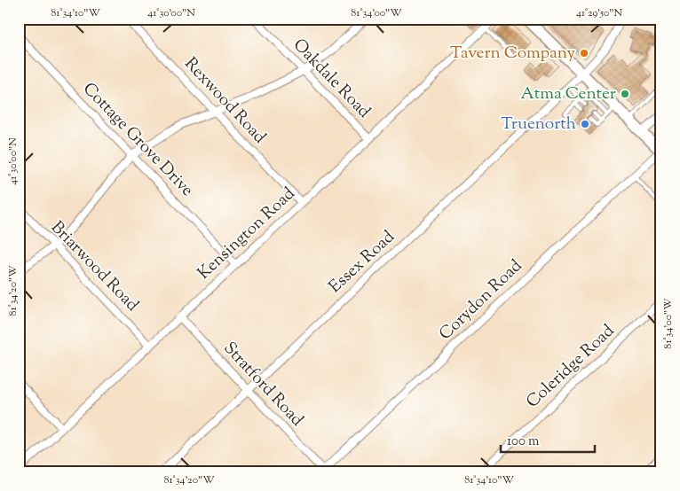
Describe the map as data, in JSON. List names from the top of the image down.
{
  "streets": {
    "street": [
      "Oakdale Road",
      "Rexwood Road",
      "Cottage Grove Drive",
      "Kensington Road",
      "Essex Road",
      "Briarwood Road",
      "Corydon Road",
      "Coleridge Road",
      "Stratford Road"
    ]
  },
  "crossings": [
    ["Oakdale Road", "Kensington Road"],
    ["Rexwood Road", "Kensington Road"],
    ["Cottage Grove Drive", "Kensington Road"],
    ["Kensington Road", "Briarwood Road"],
    ["Kensington Road", "Stratford Road"],
    ["Essex Road", "Stratford Road"],
    ["Corydon Road", "Stratford Road"]
  ],
  "places": ["Tavern Company", "Atma Center", "Truenorth"],
  "scale_bar": "100 m",
  "coordinates": [
    "81°34'10\"W",
    "41°30'00\"N",
    "81°34'00\"W",
    "41°29'50\"N",
    "81°34'20\"W"
  ]
}
